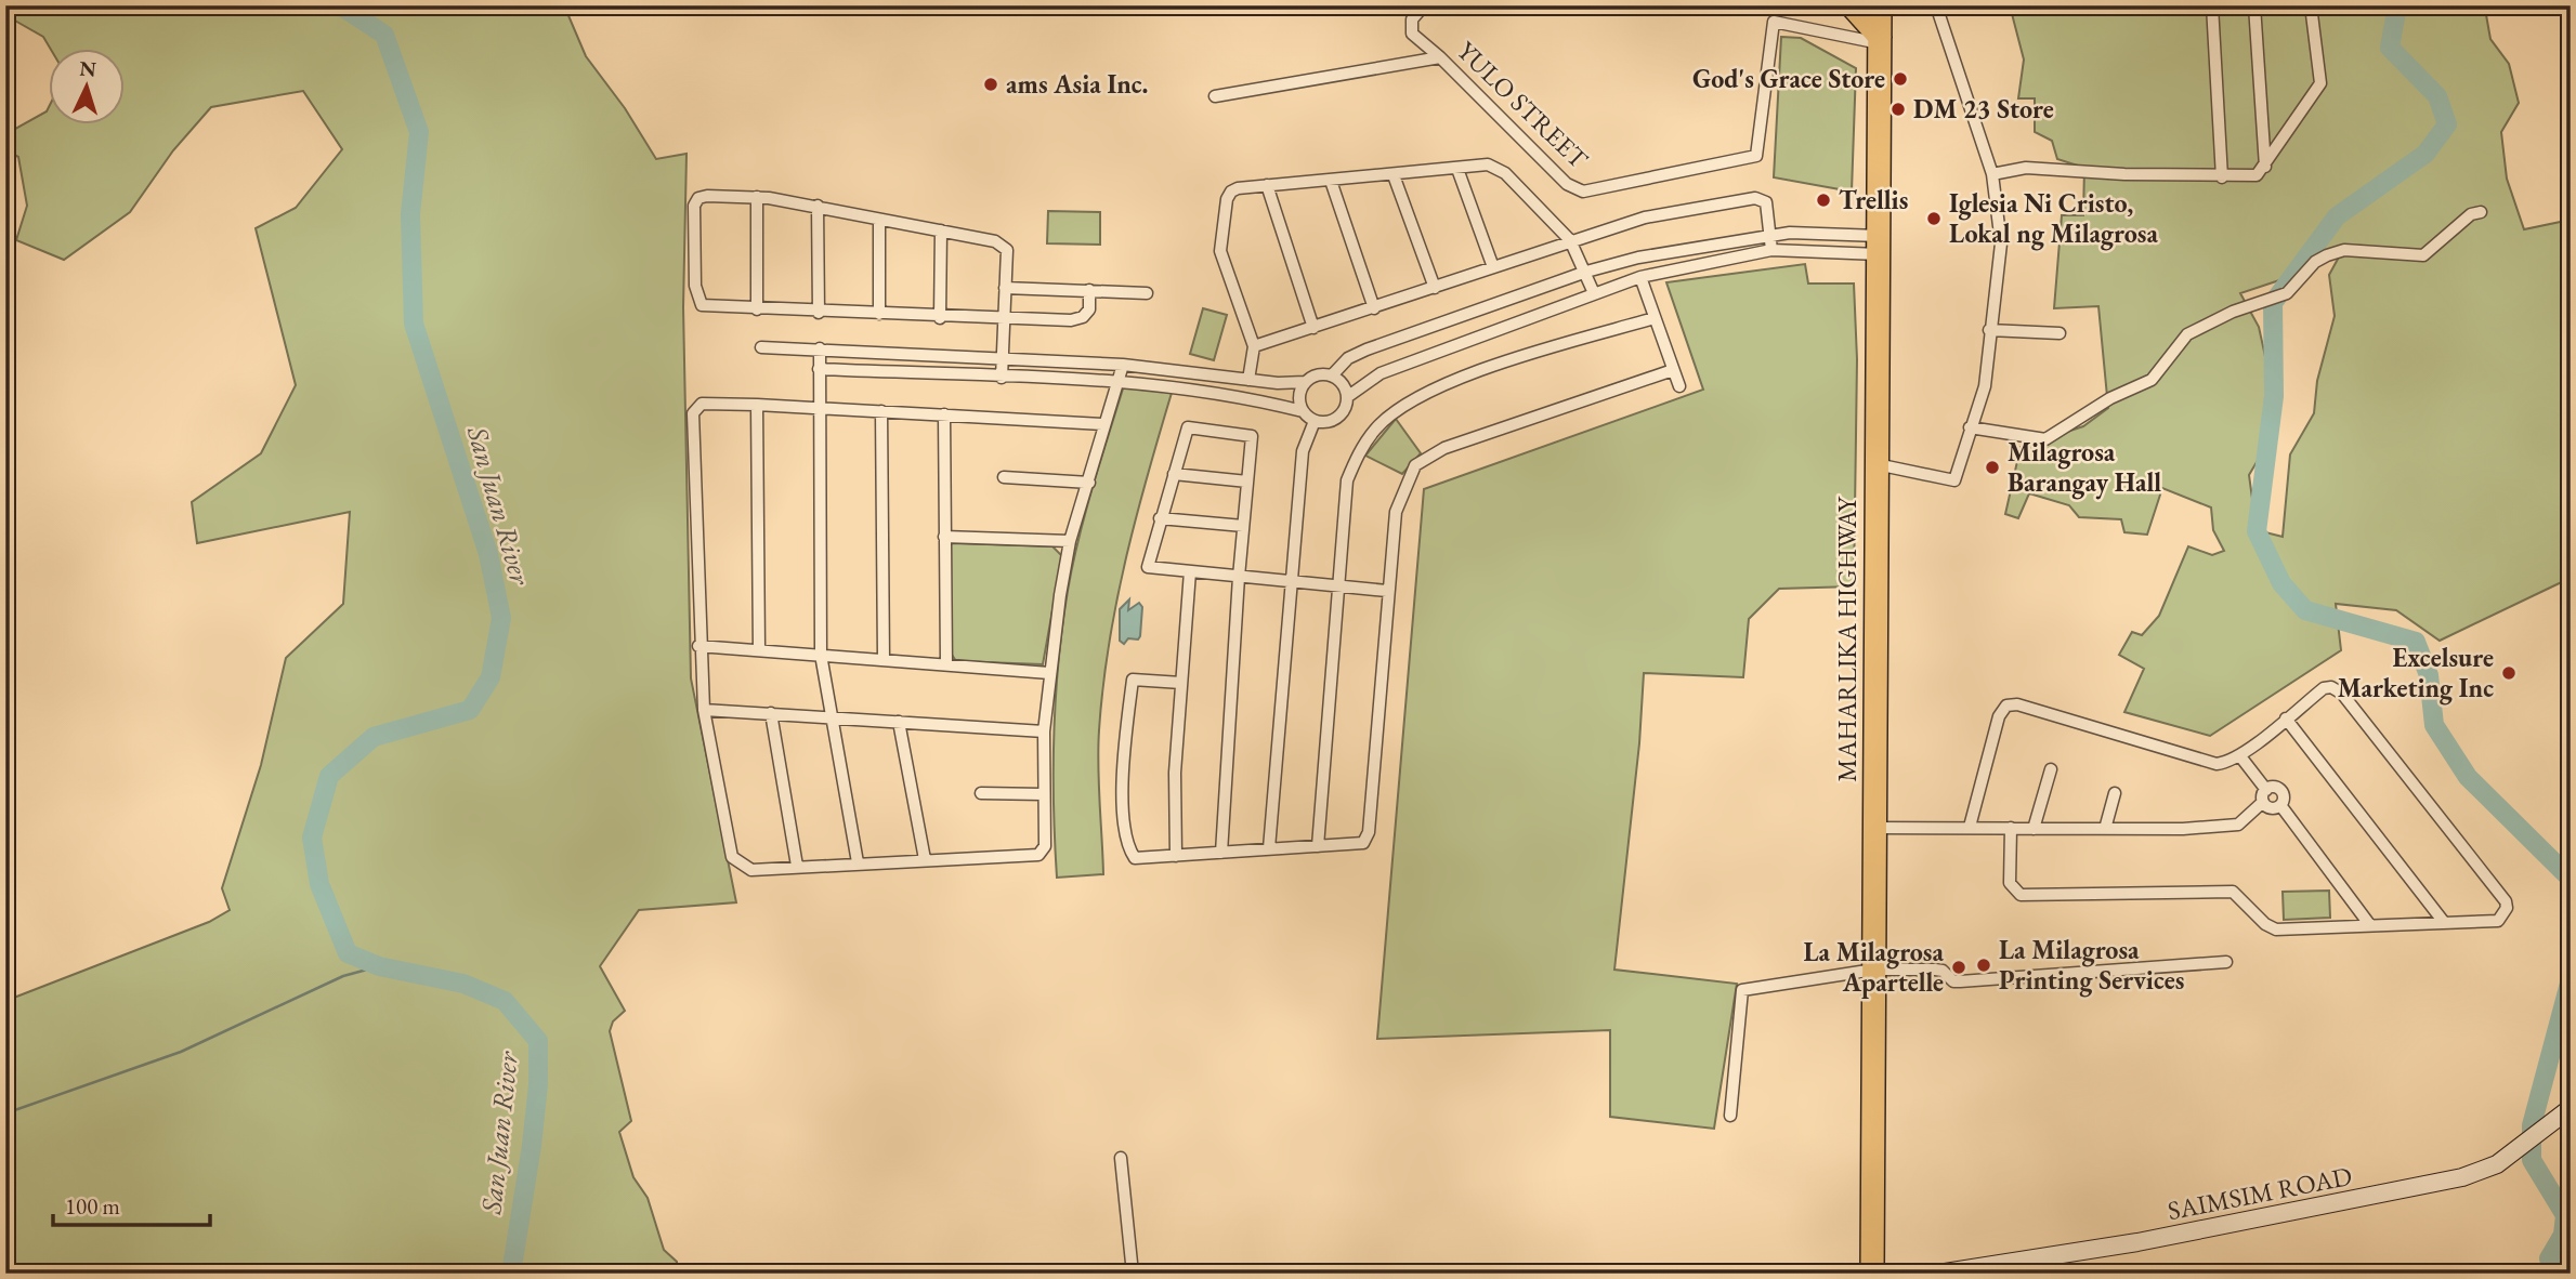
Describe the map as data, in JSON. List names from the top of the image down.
{
  "streets": {
    "highway": ["MAHARLIKA HIGHWAY"],
    "street": ["YULO STREET", "SAIMSIM ROAD"]
  },
  "crossings": [
    ["YULO STREET", "MAHARLIKA HIGHWAY"]
  ],
  "water": ["San Juan River"],
  "places": [
    "God's Grace Store",
    "ams Asia Inc.",
    "DM 23 Store",
    "Trellis",
    "Iglesia Ni Cristo, Lokal ng Milagrosa",
    "Milagrosa Barangay Hall",
    "Excelsure Marketing Inc",
    "La Milagrosa Printing Services",
    "La Milagrosa Apartelle"
  ],
  "scale_bar": "100 m",
  "north": "top"
}
